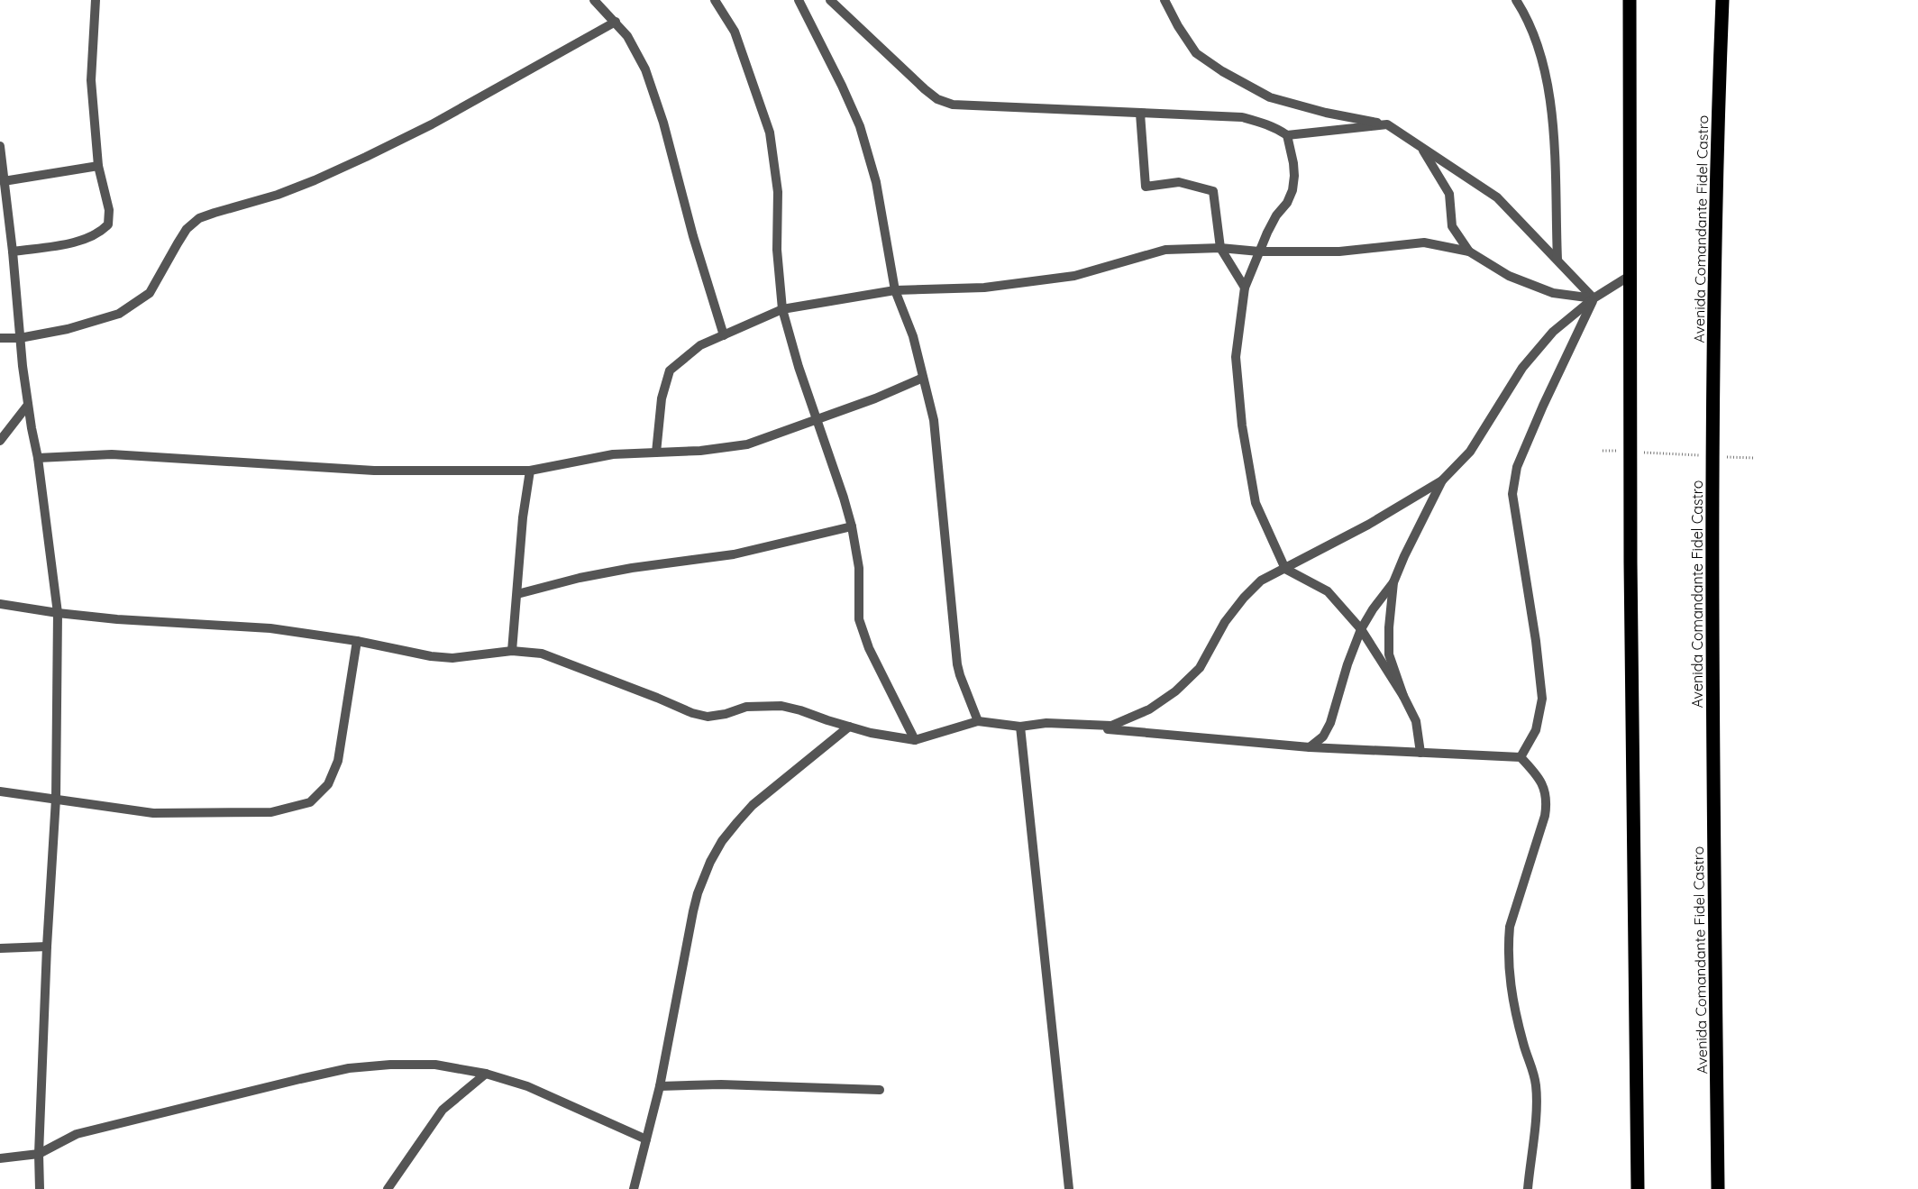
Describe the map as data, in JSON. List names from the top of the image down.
{
  "streets": {
    "highway": ["Avenida Comandante Fidel Castro"]
  }
}
